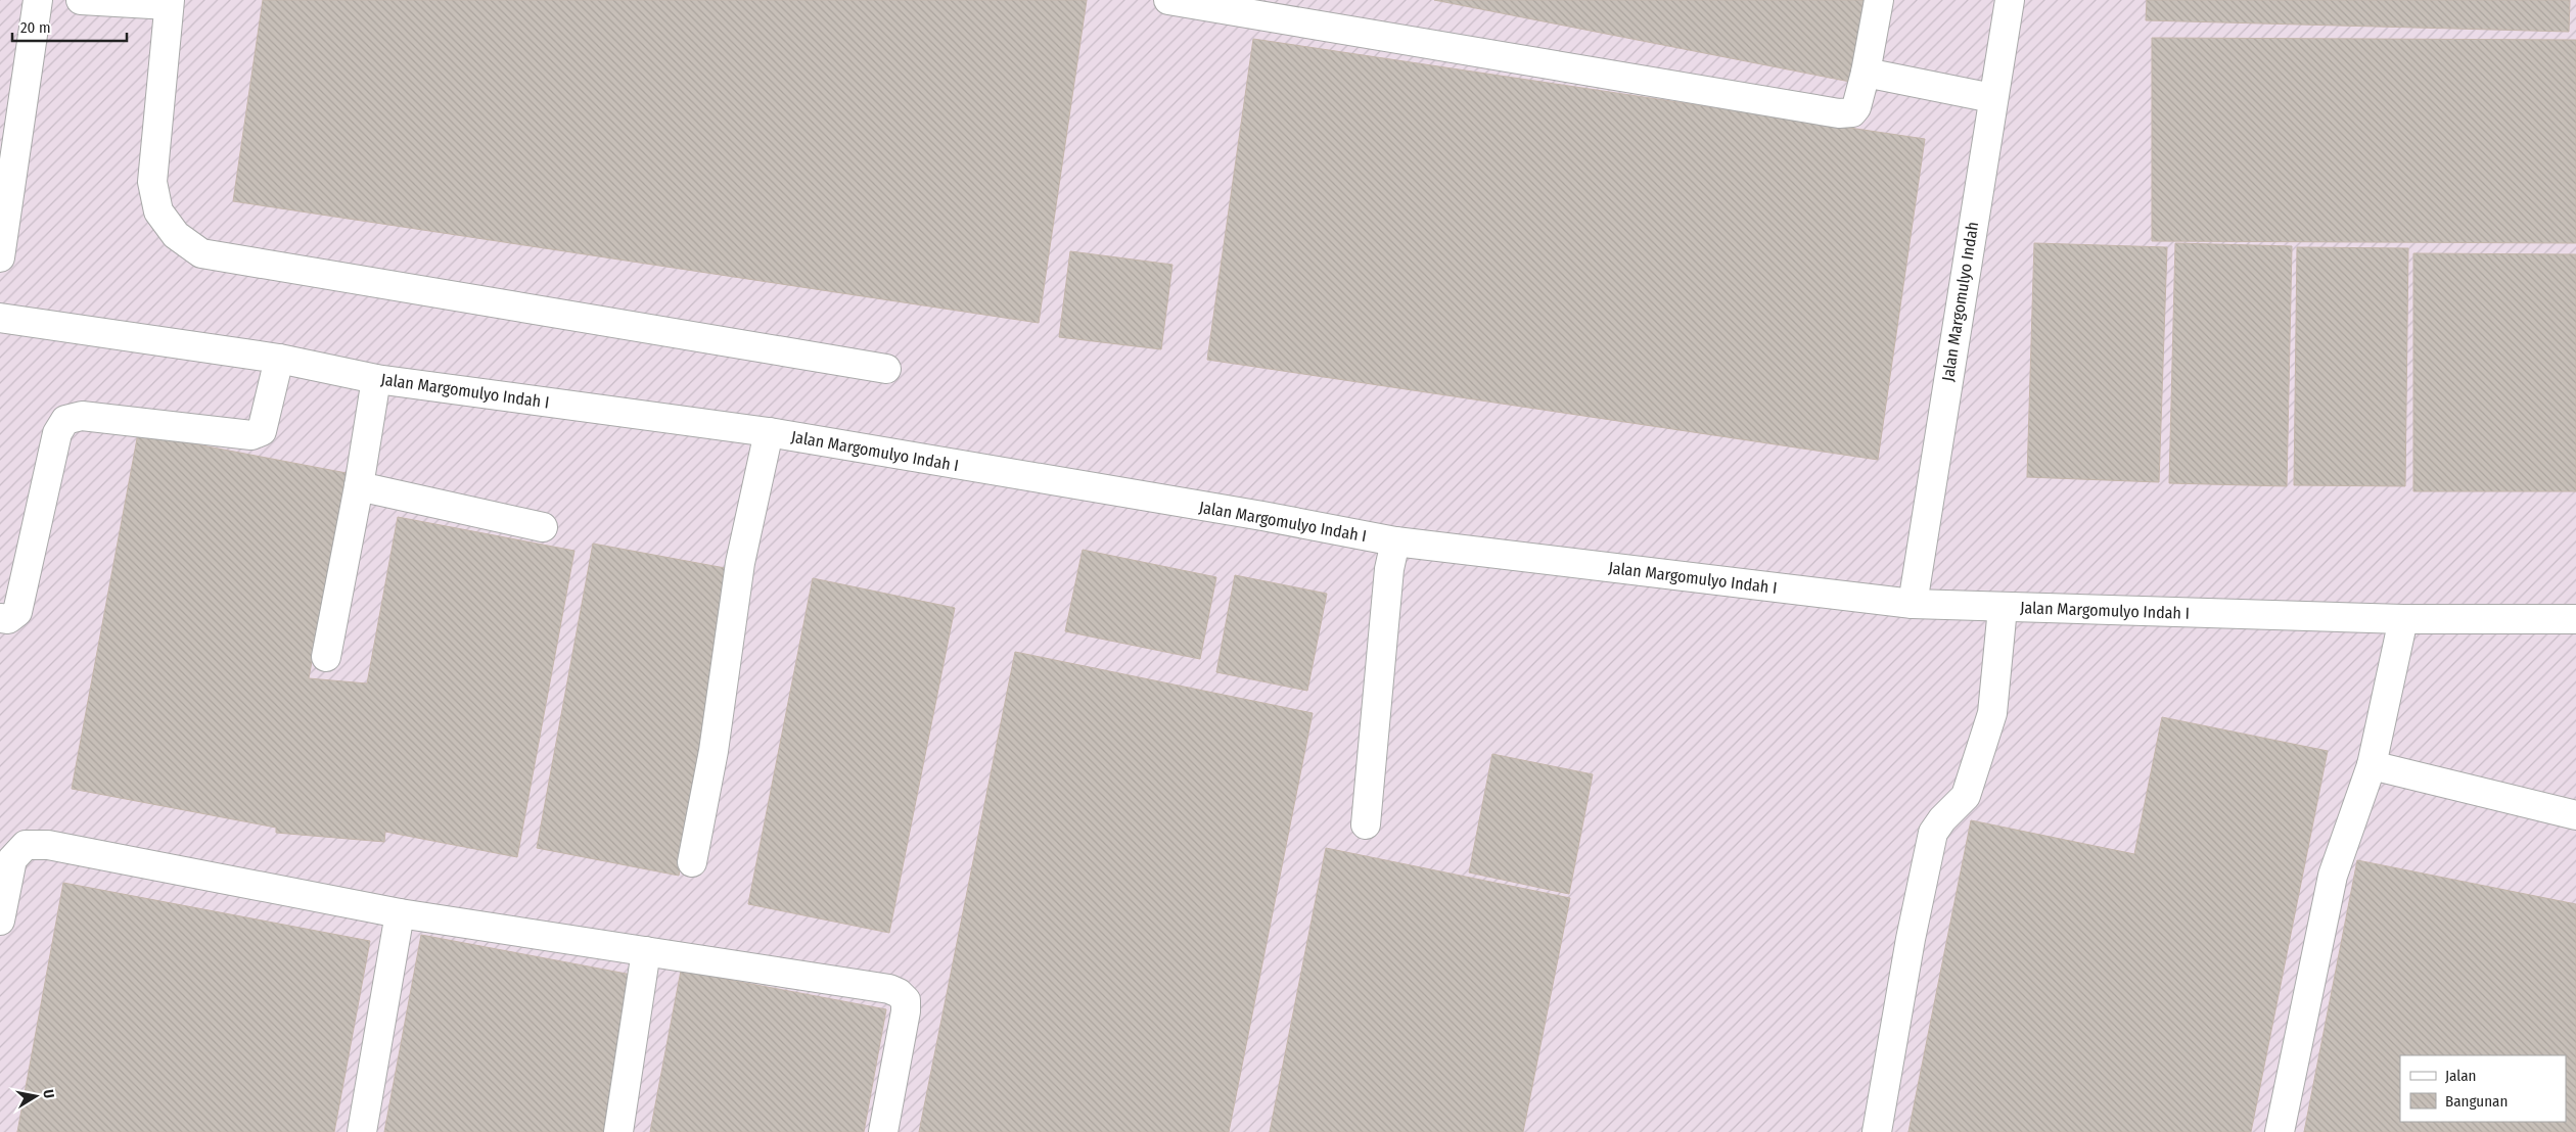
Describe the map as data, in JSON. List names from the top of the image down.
{
  "streets": {
    "street": ["Jalan Margomulyo Indah", "Jalan Margomulyo Indah I"]
  },
  "crossings": [
    ["Jalan Margomulyo Indah", "Jalan Margomulyo Indah I"]
  ],
  "legend": ["Jalan", "Bangunan"],
  "scale_bar": "20 m",
  "north": "right"
}
